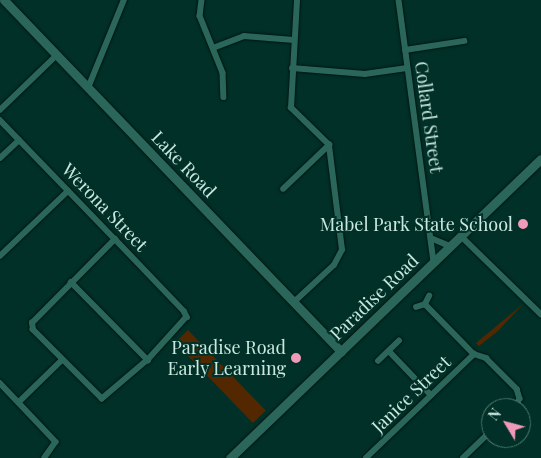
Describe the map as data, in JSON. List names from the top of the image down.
{
  "streets": {
    "street": [
      "Collard Street",
      "Lake Road",
      "Werona Street",
      "Paradise Road",
      "Janice Street"
    ]
  },
  "crossings": [
    ["Collard Street", "Paradise Road"],
    ["Lake Road", "Paradise Road"]
  ],
  "places": ["Mabel Park State School", "Paradise Road Early Learning"],
  "north": "top left"
}
